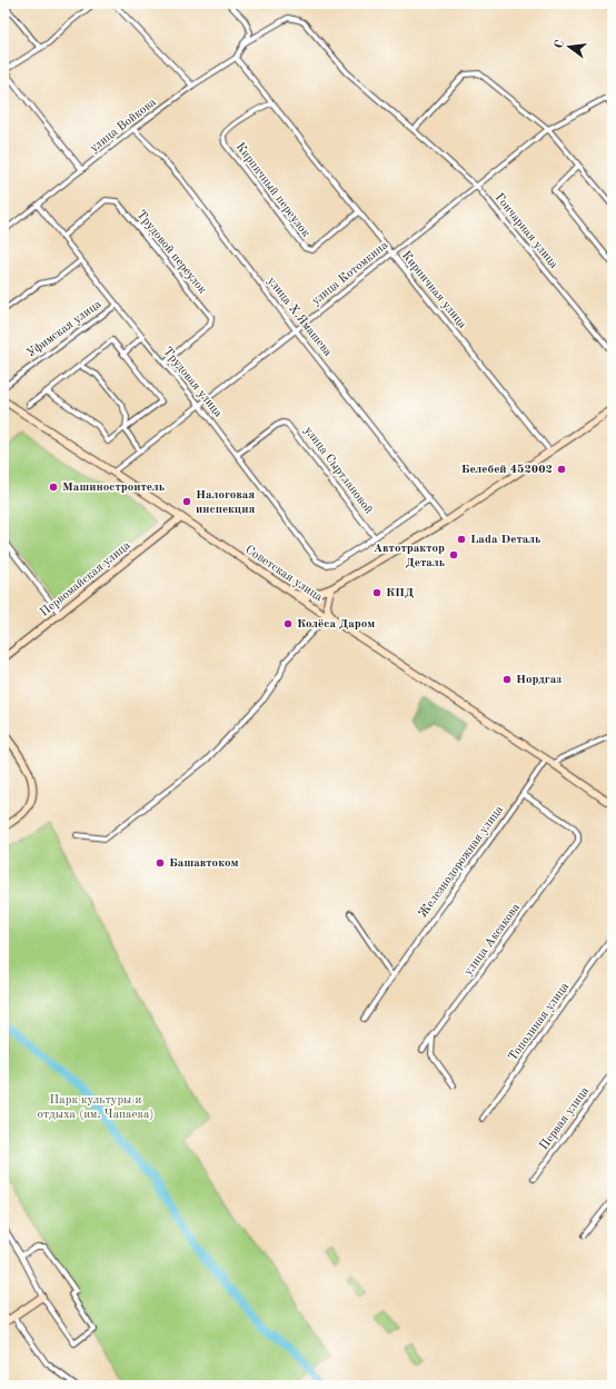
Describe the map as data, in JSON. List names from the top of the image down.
{
  "streets": {
    "main road": ["Советская улица", "Первомайская улица"],
    "street": [
      "улица Войкова",
      "Кирпичный переулок",
      "Гончарная улица",
      "Трудовой переулок",
      "улица Котомкина",
      "Кирпичная улица",
      "улица Х.Ямашева",
      "Уфимская улица",
      "Трудовая улица",
      "улица Сыртлановой",
      "Железнодорожная улица",
      "улица Аксакова",
      "Тополиная улица",
      "Первая улица"
    ]
  },
  "crossings": [
    ["улица Войкова", "Гончарная улица"],
    ["улица Войкова", "Кирпичная улица"],
    ["улица Войкова", "улица Х.Ямашева"],
    ["улица Войкова", "Трудовая улица"],
    ["Кирпичный переулок", "Кирпичная улица"],
    ["Гончарная улица", "улица Котомкина"],
    ["Трудовой переулок", "Трудовая улица"],
    ["улица Котомкина", "Кирпичная улица"],
    ["улица Котомкина", "улица Х.Ямашева"],
    ["улица Котомкина", "Трудовая улица"],
    ["улица Котомкина", "Советская улица"],
    ["Уфимская улица", "Трудовая улица"],
    ["Трудовая улица", "улица Сыртлановой"],
    ["Советская улица", "Первомайская улица"],
    ["Советская улица", "Железнодорожная улица"],
    ["Железнодорожная улица", "улица Аксакова"]
  ],
  "parks": ["Парк культуры и отдыха (им. Чапаева)"],
  "places": [
    "Белебей 452002",
    "Машиностроитель",
    "Налоговая инспекция",
    "Lada Dеталь",
    "Автотрактор Деталь",
    "КПД",
    "Колёса Даром",
    "Нордгаз",
    "Башавтоком"
  ],
  "north": "left"
}
